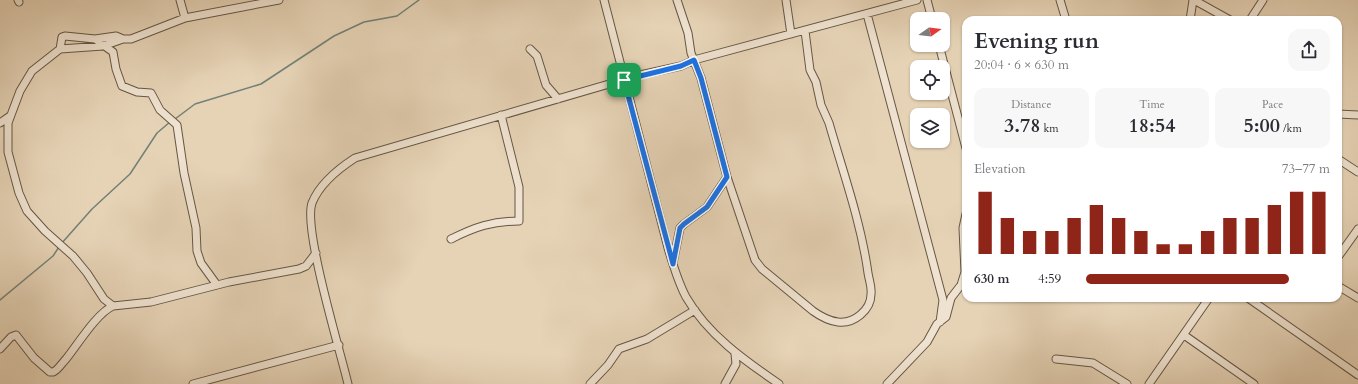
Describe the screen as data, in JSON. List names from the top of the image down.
{
  "north": "right",
  "page": {
    "heading": ["Evening run", "20:04 · 6 × 630 m"],
    "stats": [
      ["Distance", "3.78 km"],
      ["Time", "18:54"],
      ["Pace", "5:00 /km"]
    ],
    "chart": ["Elevation", "73–77 m"],
    "list": [
      {
        "name": "630 m",
        "note": "4:59"
      }
    ]
  }
}
